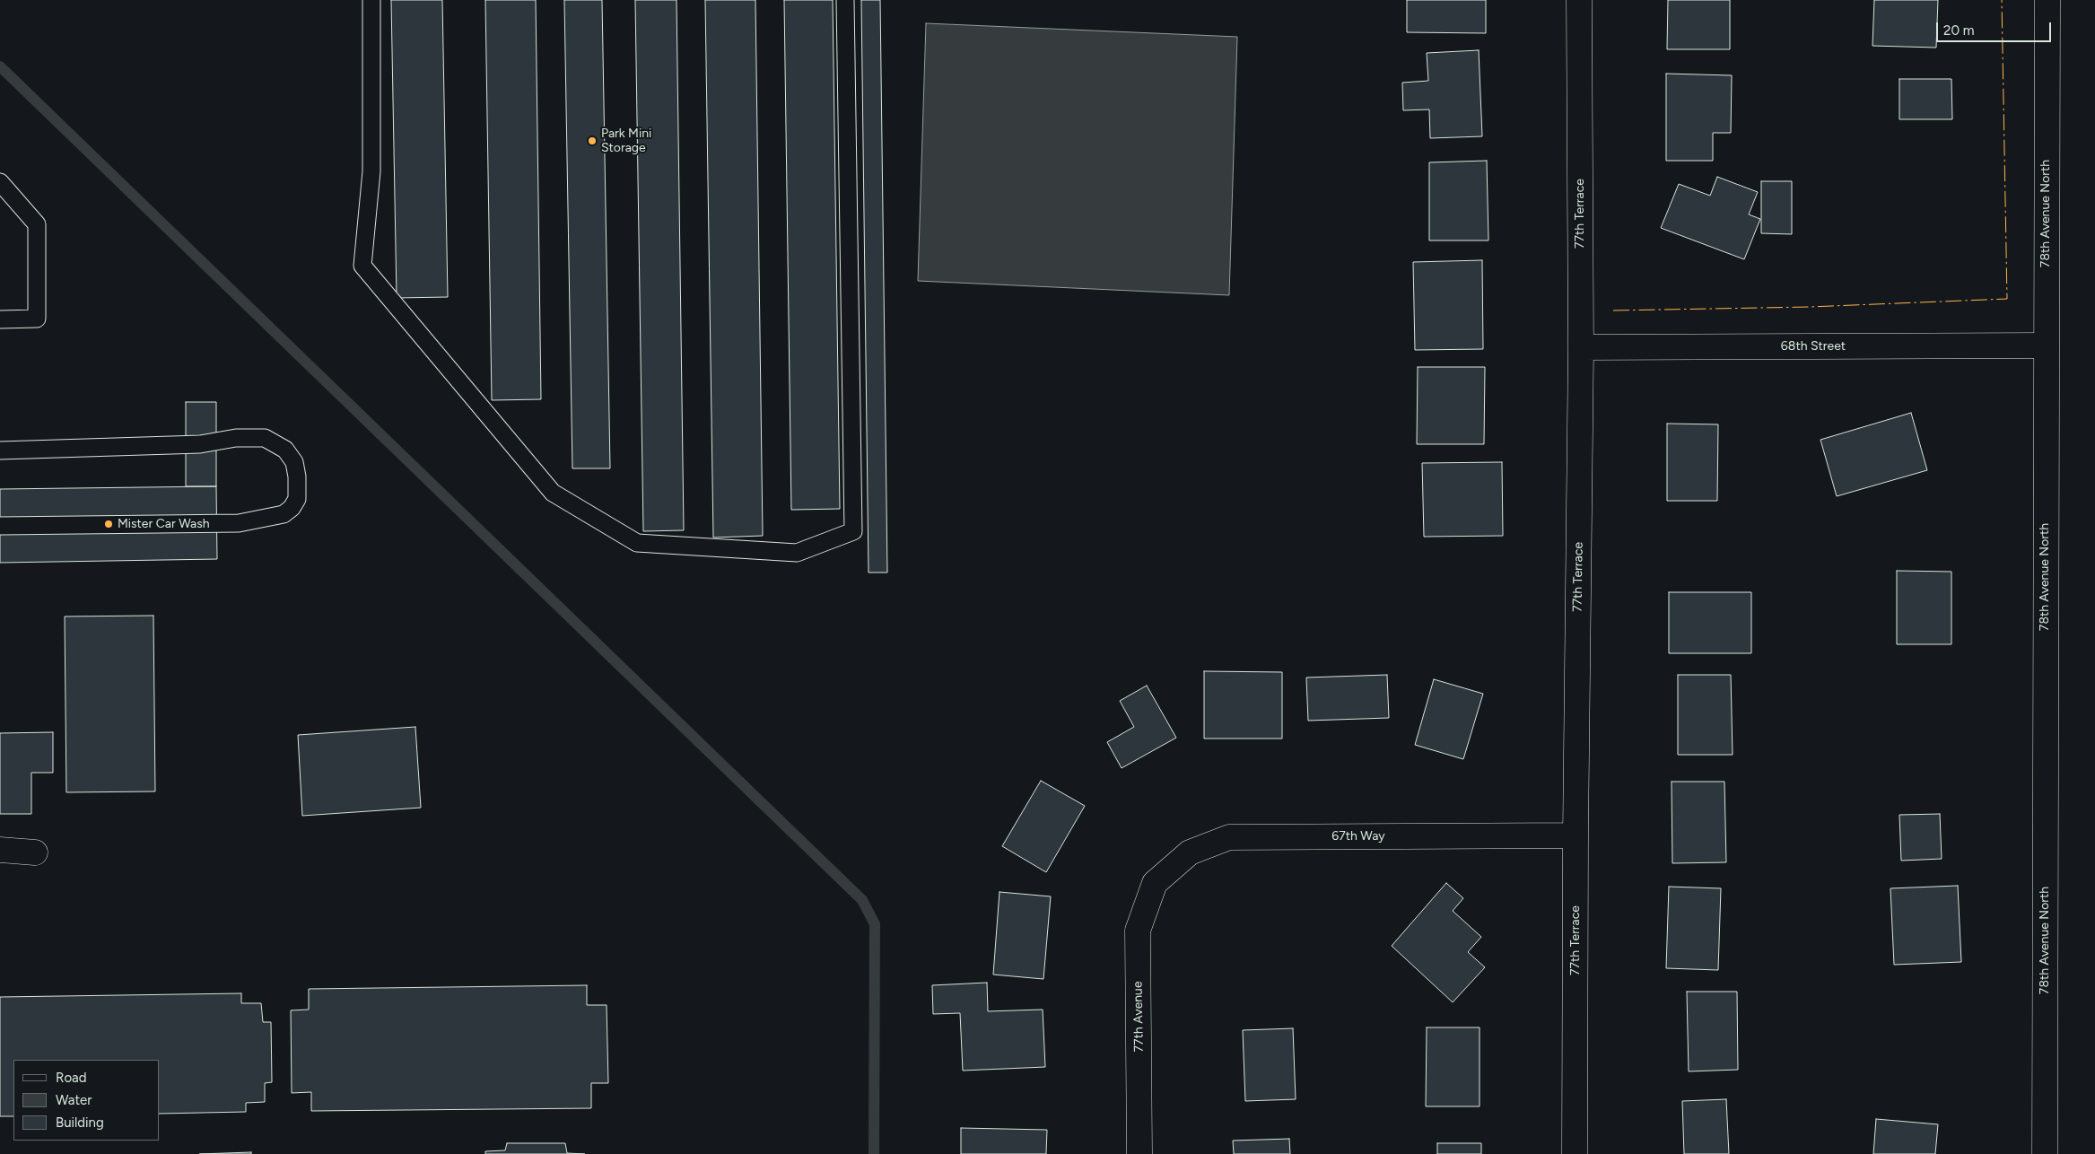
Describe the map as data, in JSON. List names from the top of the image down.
{
  "streets": {
    "street": [
      "77th Terrace",
      "78th Avenue North",
      "68th Street",
      "67th Way",
      "77th Avenue"
    ]
  },
  "crossings": [
    ["77th Terrace", "68th Street"],
    ["77th Terrace", "67th Way"],
    ["78th Avenue North", "68th Street"],
    ["67th Way", "77th Avenue"]
  ],
  "places": ["Park Mini Storage", "Mister Car Wash"],
  "legend": ["Road", "Water", "Building"],
  "scale_bar": "20 m"
}
